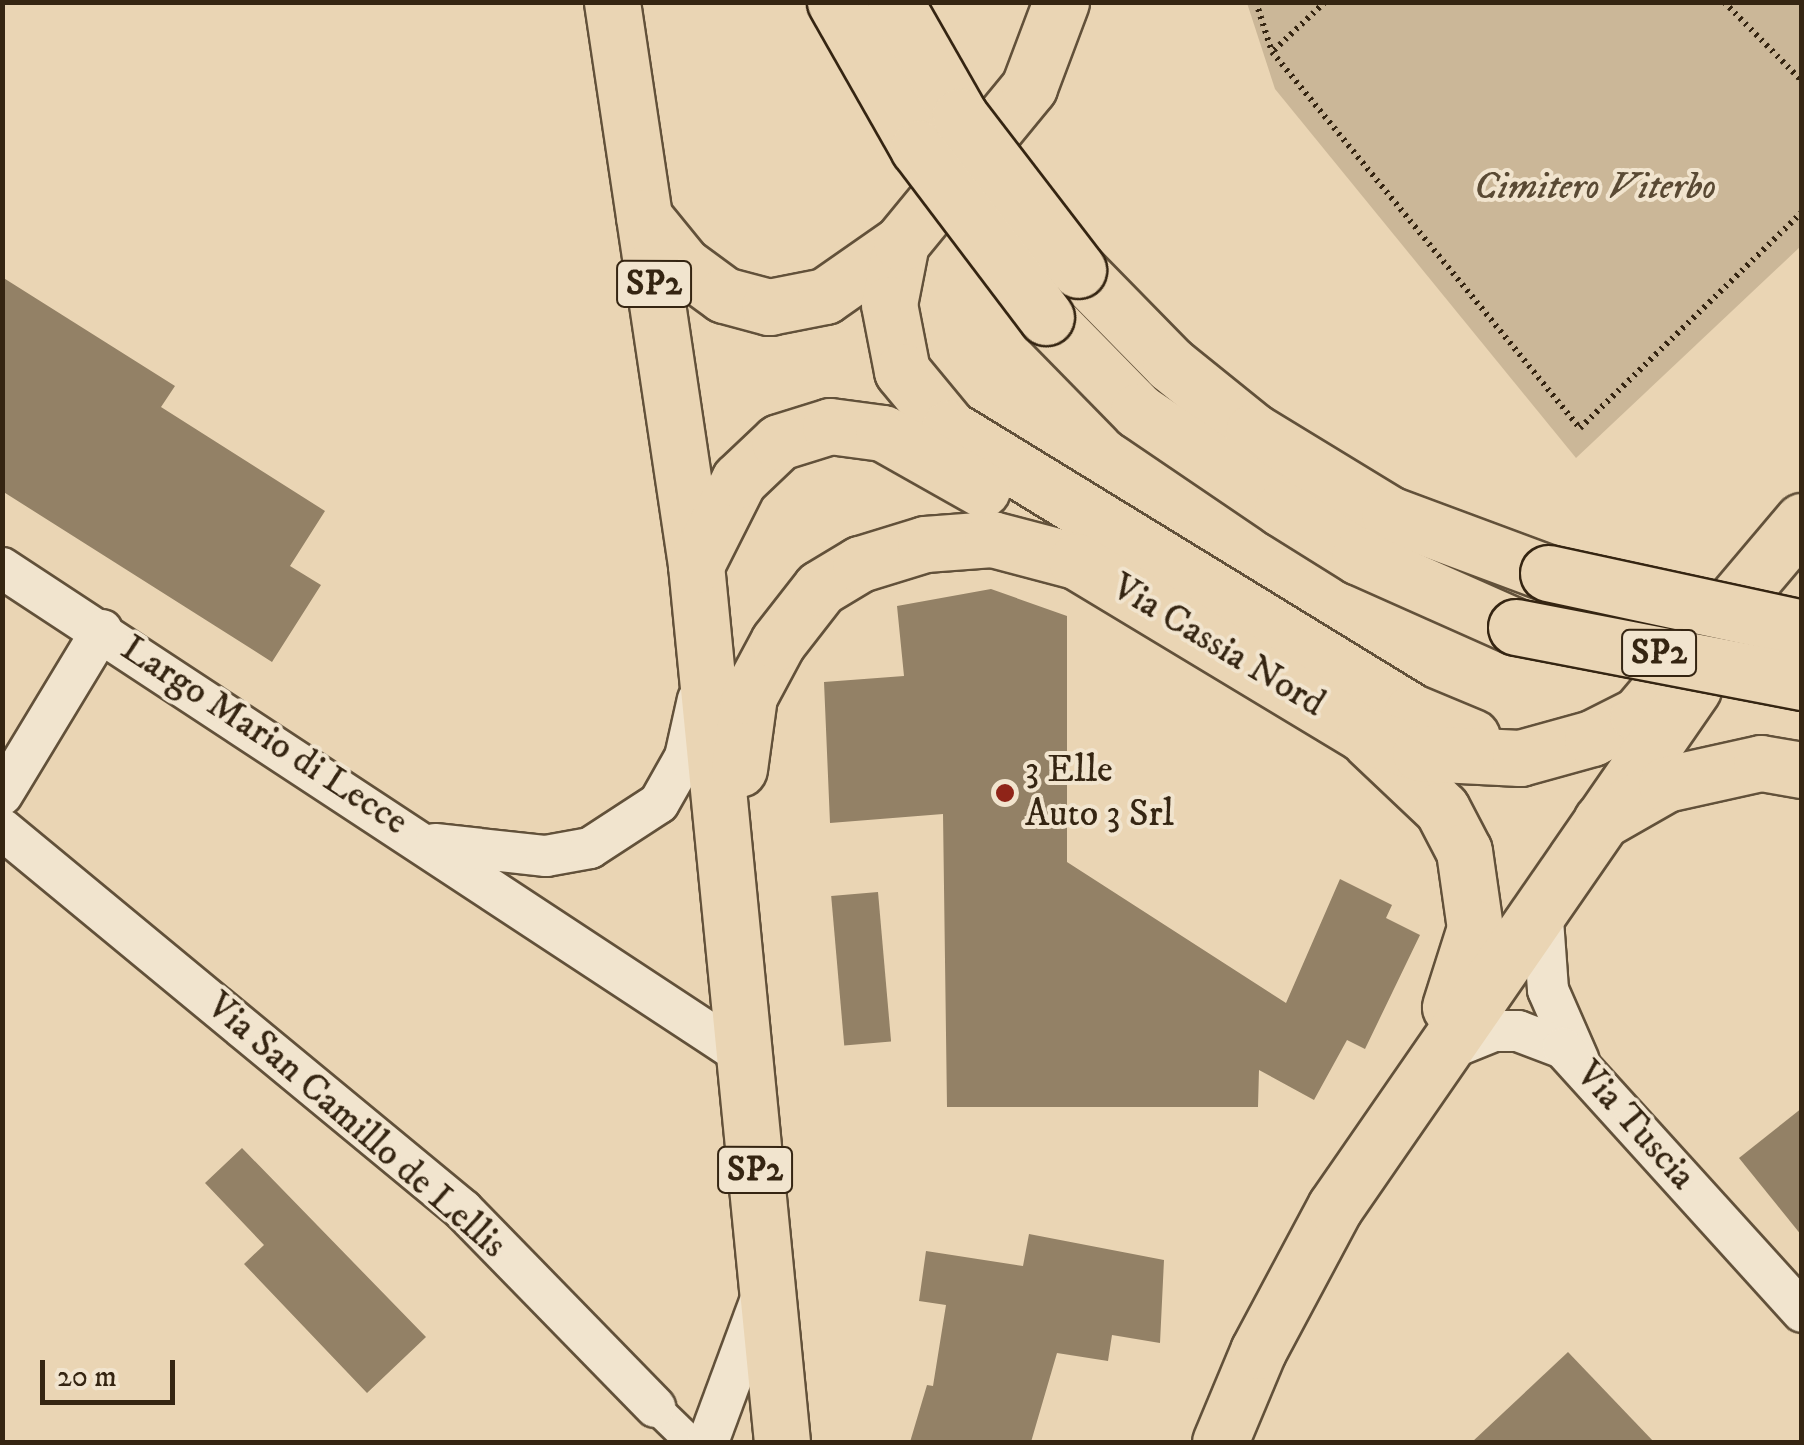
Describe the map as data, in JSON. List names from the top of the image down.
{
  "streets": {
    "main road": ["SP2", "Via Cassia Nord"],
    "street": ["Largo Mario di Lecce", "Via San Camillo de Lellis", "Via Tuscia"]
  },
  "crossings": [
    ["SP2", "Via Cassia Nord"],
    ["Via Cassia Nord", "Largo Mario di Lecce"]
  ],
  "parks": ["Cimitero Viterbo"],
  "places": ["3 Elle Auto 3 Srl"],
  "scale_bar": "20 m"
}
